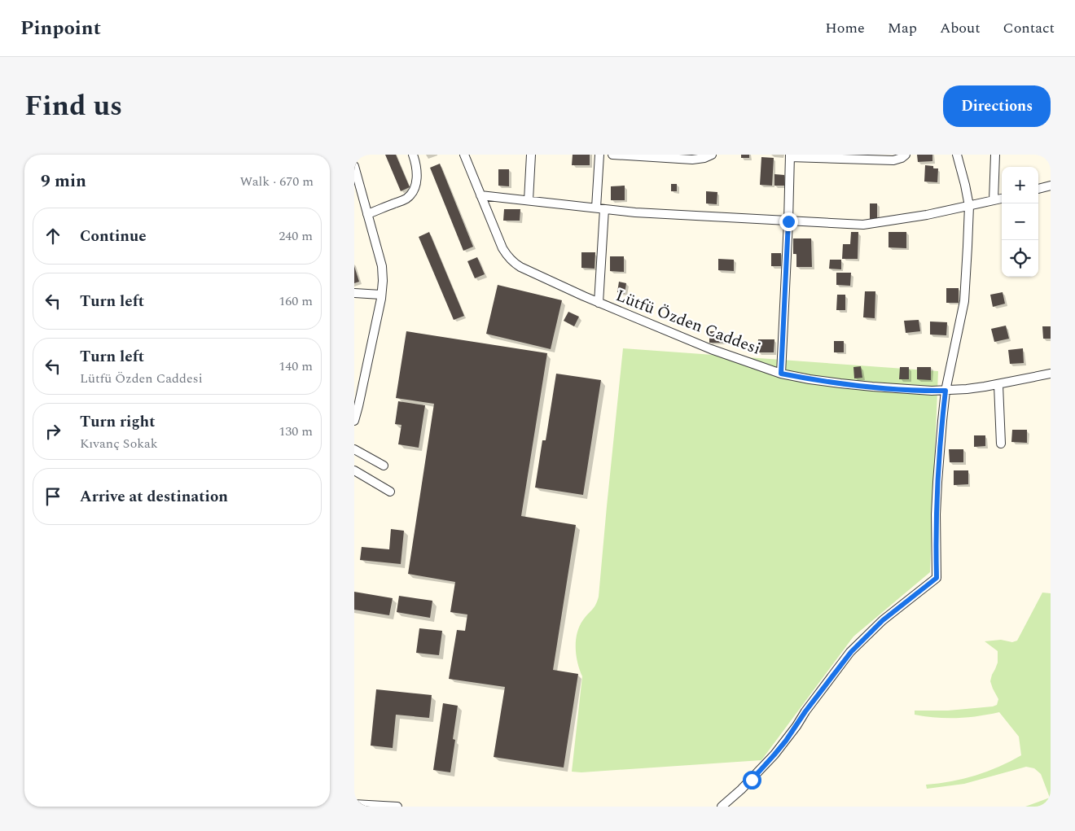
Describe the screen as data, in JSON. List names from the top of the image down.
{
  "streets": {
    "street": ["Lütfü Özden Caddesi"]
  },
  "page": {
    "header": "Pinpoint",
    "nav": [
      "Home",
      "Map",
      "About",
      "Contact"
    ],
    "title": "Find us",
    "buttons": "Directions",
    "heading": ["9 min", "Walk · 670 m"],
    "map_buttons": ["+", "−"],
    "list": [
      ["Continue", "240 m"],
      ["Turn left", "160 m"],
      ["Turn left", "Lütfü Özden Caddesi", "140 m"],
      ["Turn right", "Kıvanç Sokak", "130 m"],
      "Arrive at destination"
    ]
  }
}
